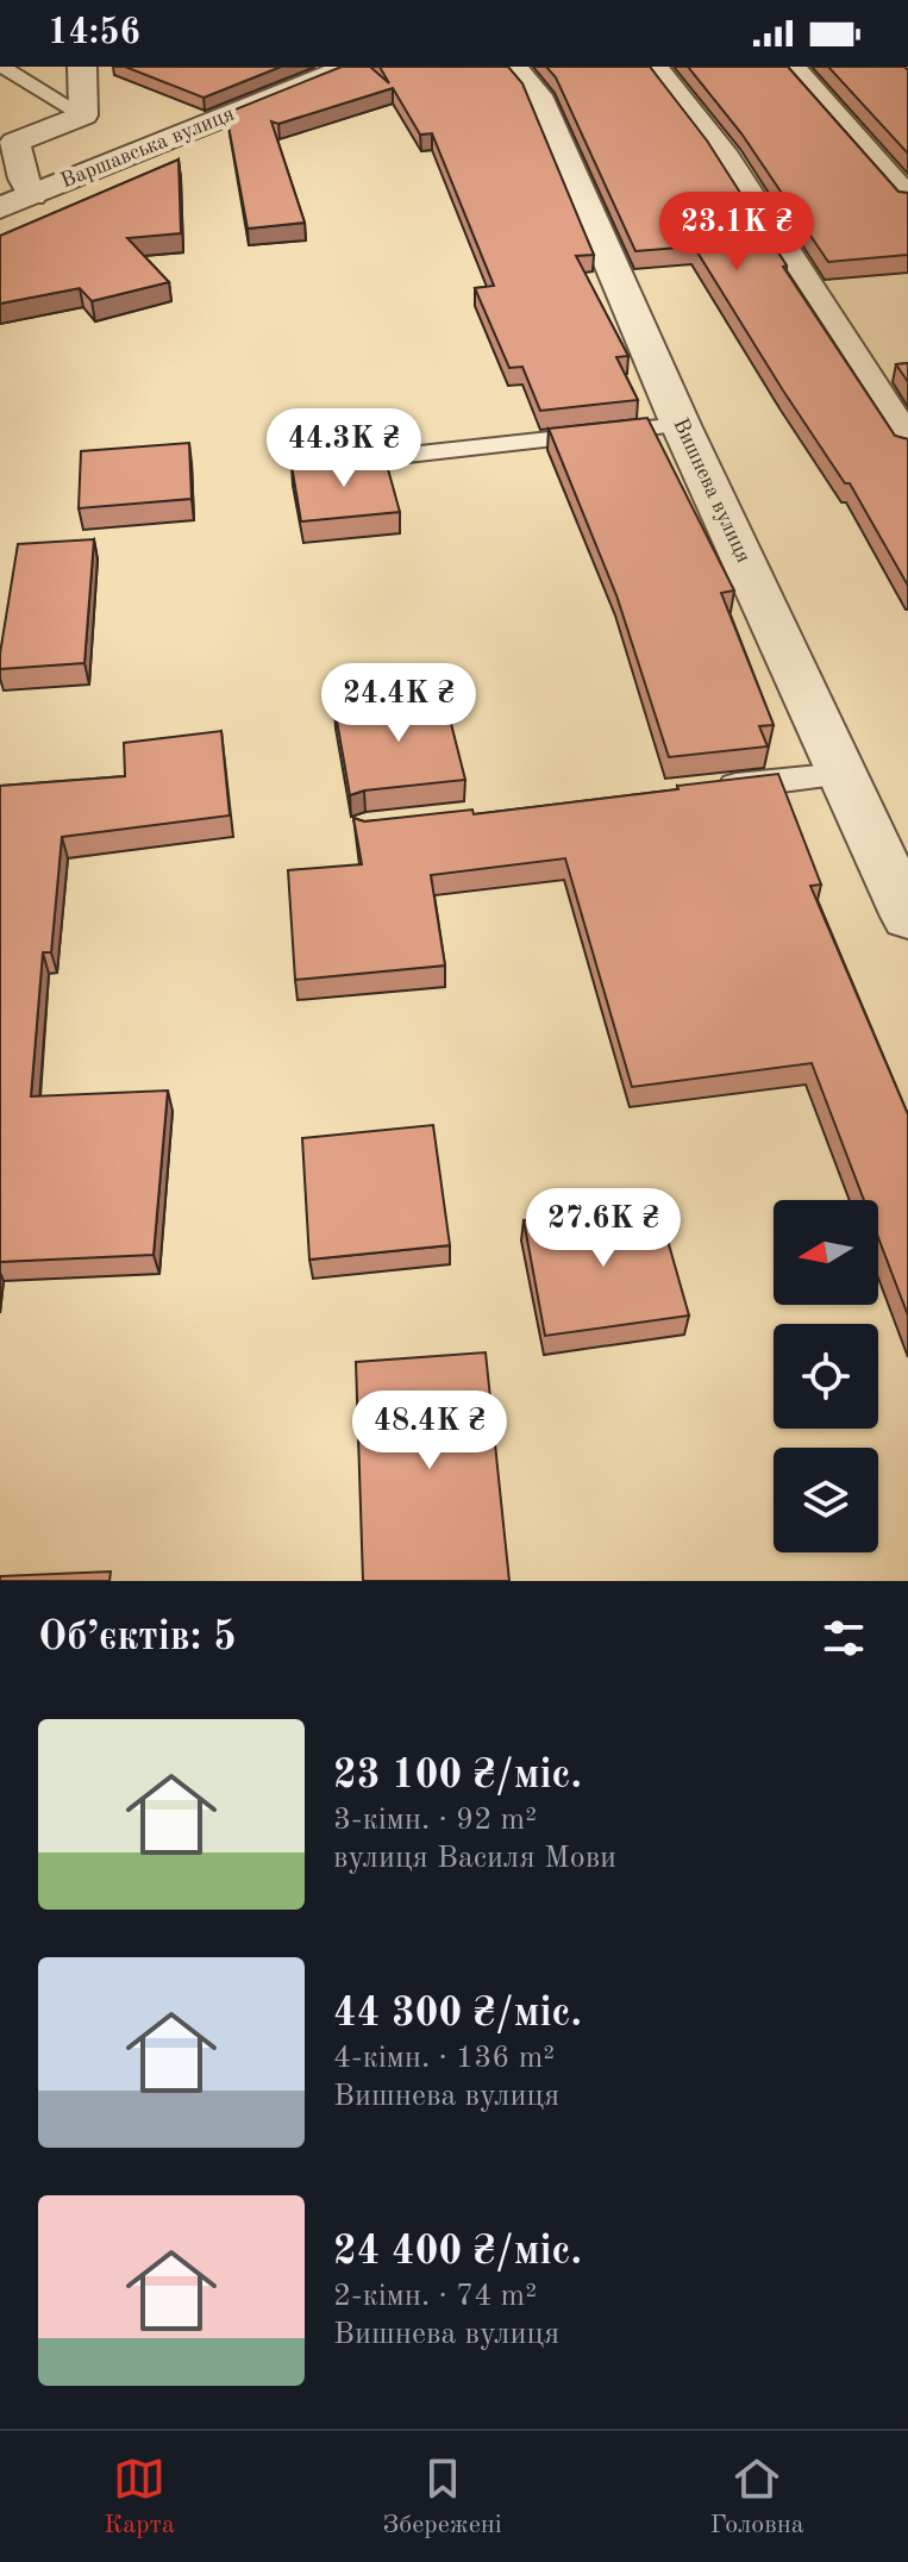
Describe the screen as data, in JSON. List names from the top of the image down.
{
  "streets": {
    "street": ["Варшавська вулиця", "Вишнева вулиця"]
  },
  "north": "left",
  "page": {
    "status": "14:56",
    "price": [
      "23.1K ₴",
      "44.3K ₴",
      "24.4K ₴",
      "27.6K ₴",
      "48.4K ₴"
    ],
    "heading": "Об’єктів: 5",
    "list": [
      {
        "name": "23 100 ₴/міс.",
        "note": "3-кімн. · 92 m² · вулиця Василя Мови"
      },
      {
        "name": "44 300 ₴/міс.",
        "note": "4-кімн. · 136 m² · Вишнева вулиця"
      },
      {
        "name": "24 400 ₴/міс.",
        "note": "2-кімн. · 74 m² · Вишнева вулиця"
      }
    ],
    "tabs": ["Карта", "Збережені", "Головна"]
  }
}
